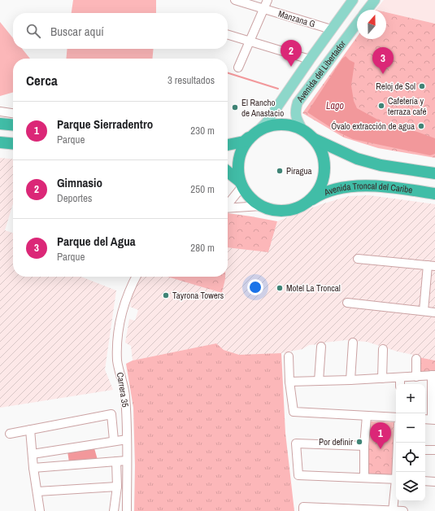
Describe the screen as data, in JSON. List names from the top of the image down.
{
  "streets": {
    "highway": ["Avenida Troncal del Caribe"],
    "main road": ["Avenida del Libertador"],
    "street": ["Manzana G", "Carrera 35"]
  },
  "crossings": [
    ["Manzana G", "Avenida del Libertador"],
    ["Avenida del Libertador", "Avenida Troncal del Caribe"]
  ],
  "water": ["Lago"],
  "places": [
    "Reloj de Sol",
    "Cafetería y terraza café",
    "El Rancho de Anastacio",
    "Óvalo extracción de agua",
    "Piragua",
    "Motel La Troncal",
    "Tayrona Towers",
    "Por definir"
  ],
  "north": "top",
  "page": {
    "search": "Buscar aquí",
    "pins": ["2", "3", "1"],
    "heading": ["Cerca", "3 resultados"],
    "list": [
      {
        "mark": "1",
        "name": "Parque Sierradentro",
        "note": "Parque",
        "value": "230 m"
      },
      {
        "mark": "2",
        "name": "Gimnasio",
        "note": "Deportes",
        "value": "250 m"
      },
      {
        "mark": "3",
        "name": "Parque del Agua",
        "note": "Parque",
        "value": "280 m"
      }
    ],
    "map_buttons": ["+", "−"]
  }
}
